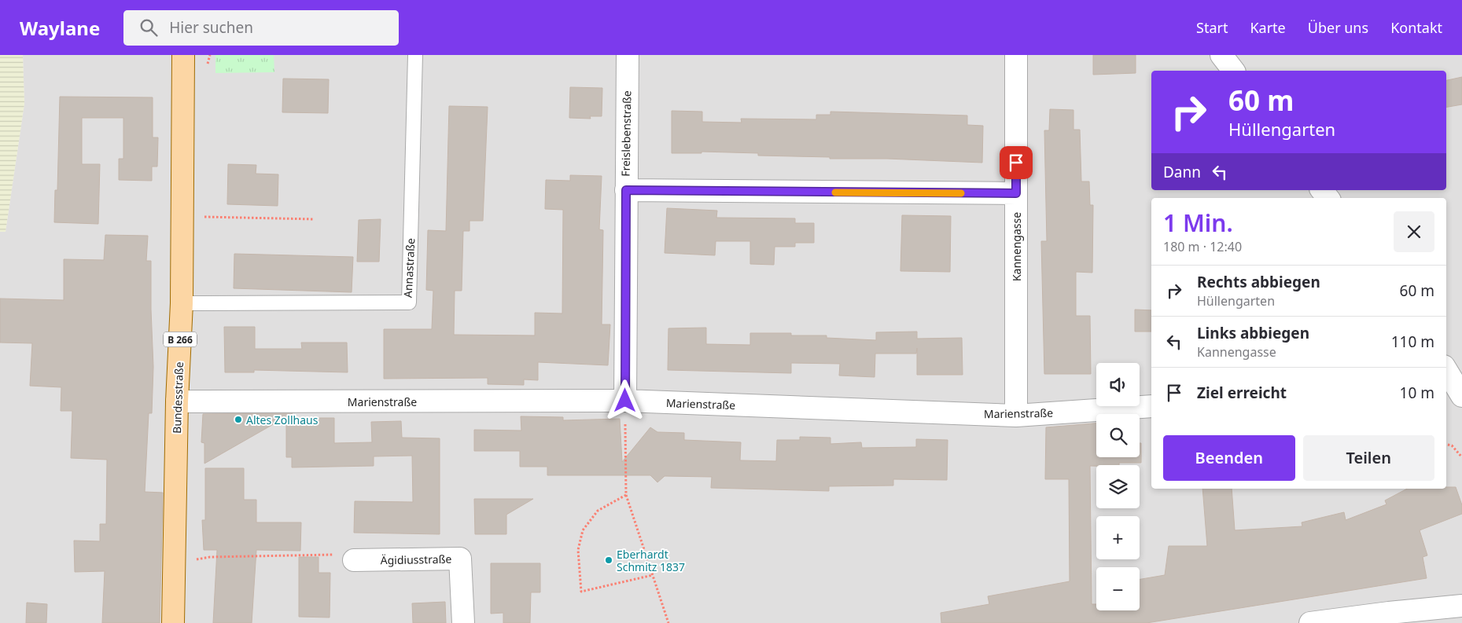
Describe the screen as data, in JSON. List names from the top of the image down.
{
  "streets": {
    "main road": ["B 266", "Bundesstraße"],
    "street": [
      "Freislebenstraße",
      "Kannengasse",
      "Marienstraße",
      "Ägidiusstraße"
    ],
    "lane": ["Annastraße"]
  },
  "crossings": [
    ["Freislebenstraße", "Marienstraße"],
    ["Kannengasse", "Marienstraße"],
    ["Annastraße", "Bundesstraße"],
    ["Bundesstraße", "Marienstraße"]
  ],
  "places": ["Altes Zollhaus", "Eberhardt Schmitz 1837"],
  "page": {
    "header": "Waylane",
    "search": "Hier suchen",
    "nav": [
      "Start",
      "Karte",
      "Über uns",
      "Kontakt"
    ],
    "turn": ["60 m", "Hüllengarten"],
    "then": "Dann",
    "heading": ["1 Min.", "180 m · 12:40"],
    "list": [
      {
        "name": "Rechts abbiegen",
        "note": "Hüllengarten",
        "value": "60 m"
      },
      {
        "name": "Links abbiegen",
        "note": "Kannengasse",
        "value": "110 m"
      },
      {
        "name": "Ziel erreicht",
        "value": "10 m"
      }
    ],
    "map_buttons": ["+", "−"],
    "buttons": ["Beenden", "Teilen"]
  }
}
